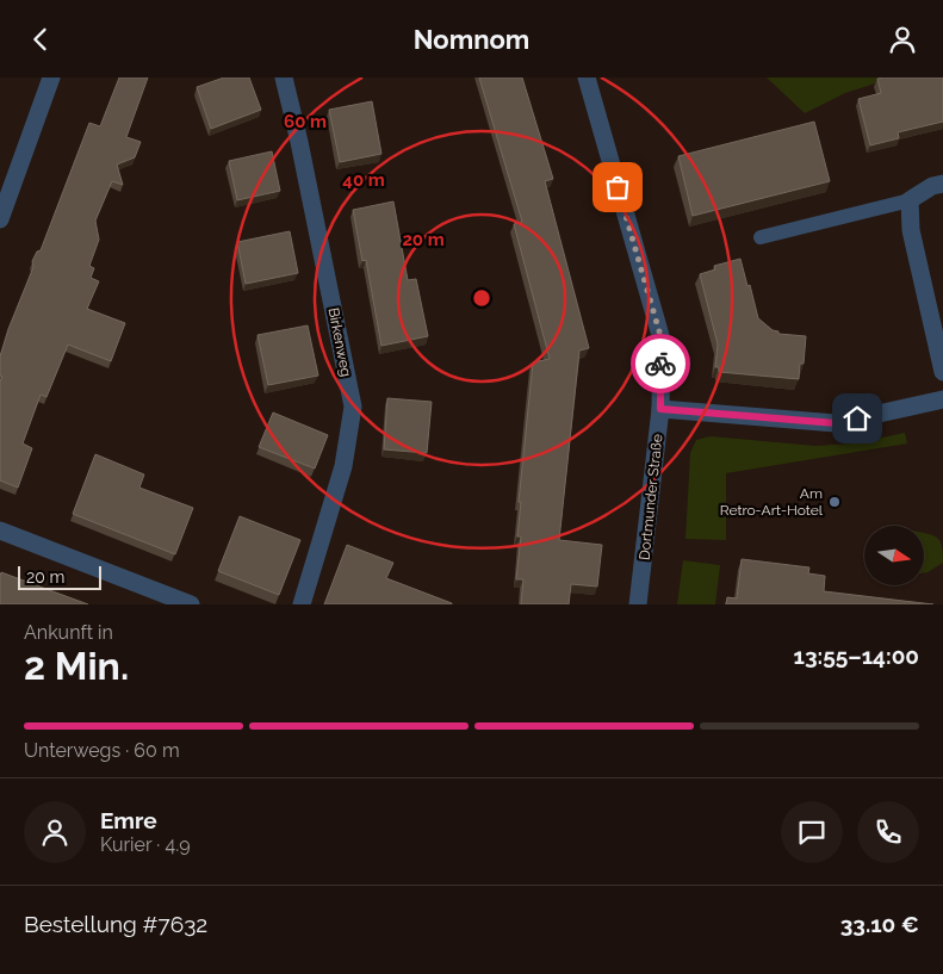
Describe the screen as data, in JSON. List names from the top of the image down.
{
  "streets": {
    "street": ["Birkenweg", "Dortmunder Straße"]
  },
  "places": ["Am Retro-Art-Hotel"],
  "scale_bar": "20 m",
  "north": "right",
  "page": {
    "header": "Nomnom",
    "scale": "20 m",
    "heading": ["2 Min.", "Ankunft in", "13:55–14:00"],
    "panel": [
      "Emre",
      "Kurier · 4.9",
      "Bestellung #7632",
      "33.10 €"
    ],
    "bar": "Unterwegs · 60 m"
  },
  "rings": ["60 m", "40 m", "20 m"]
}
